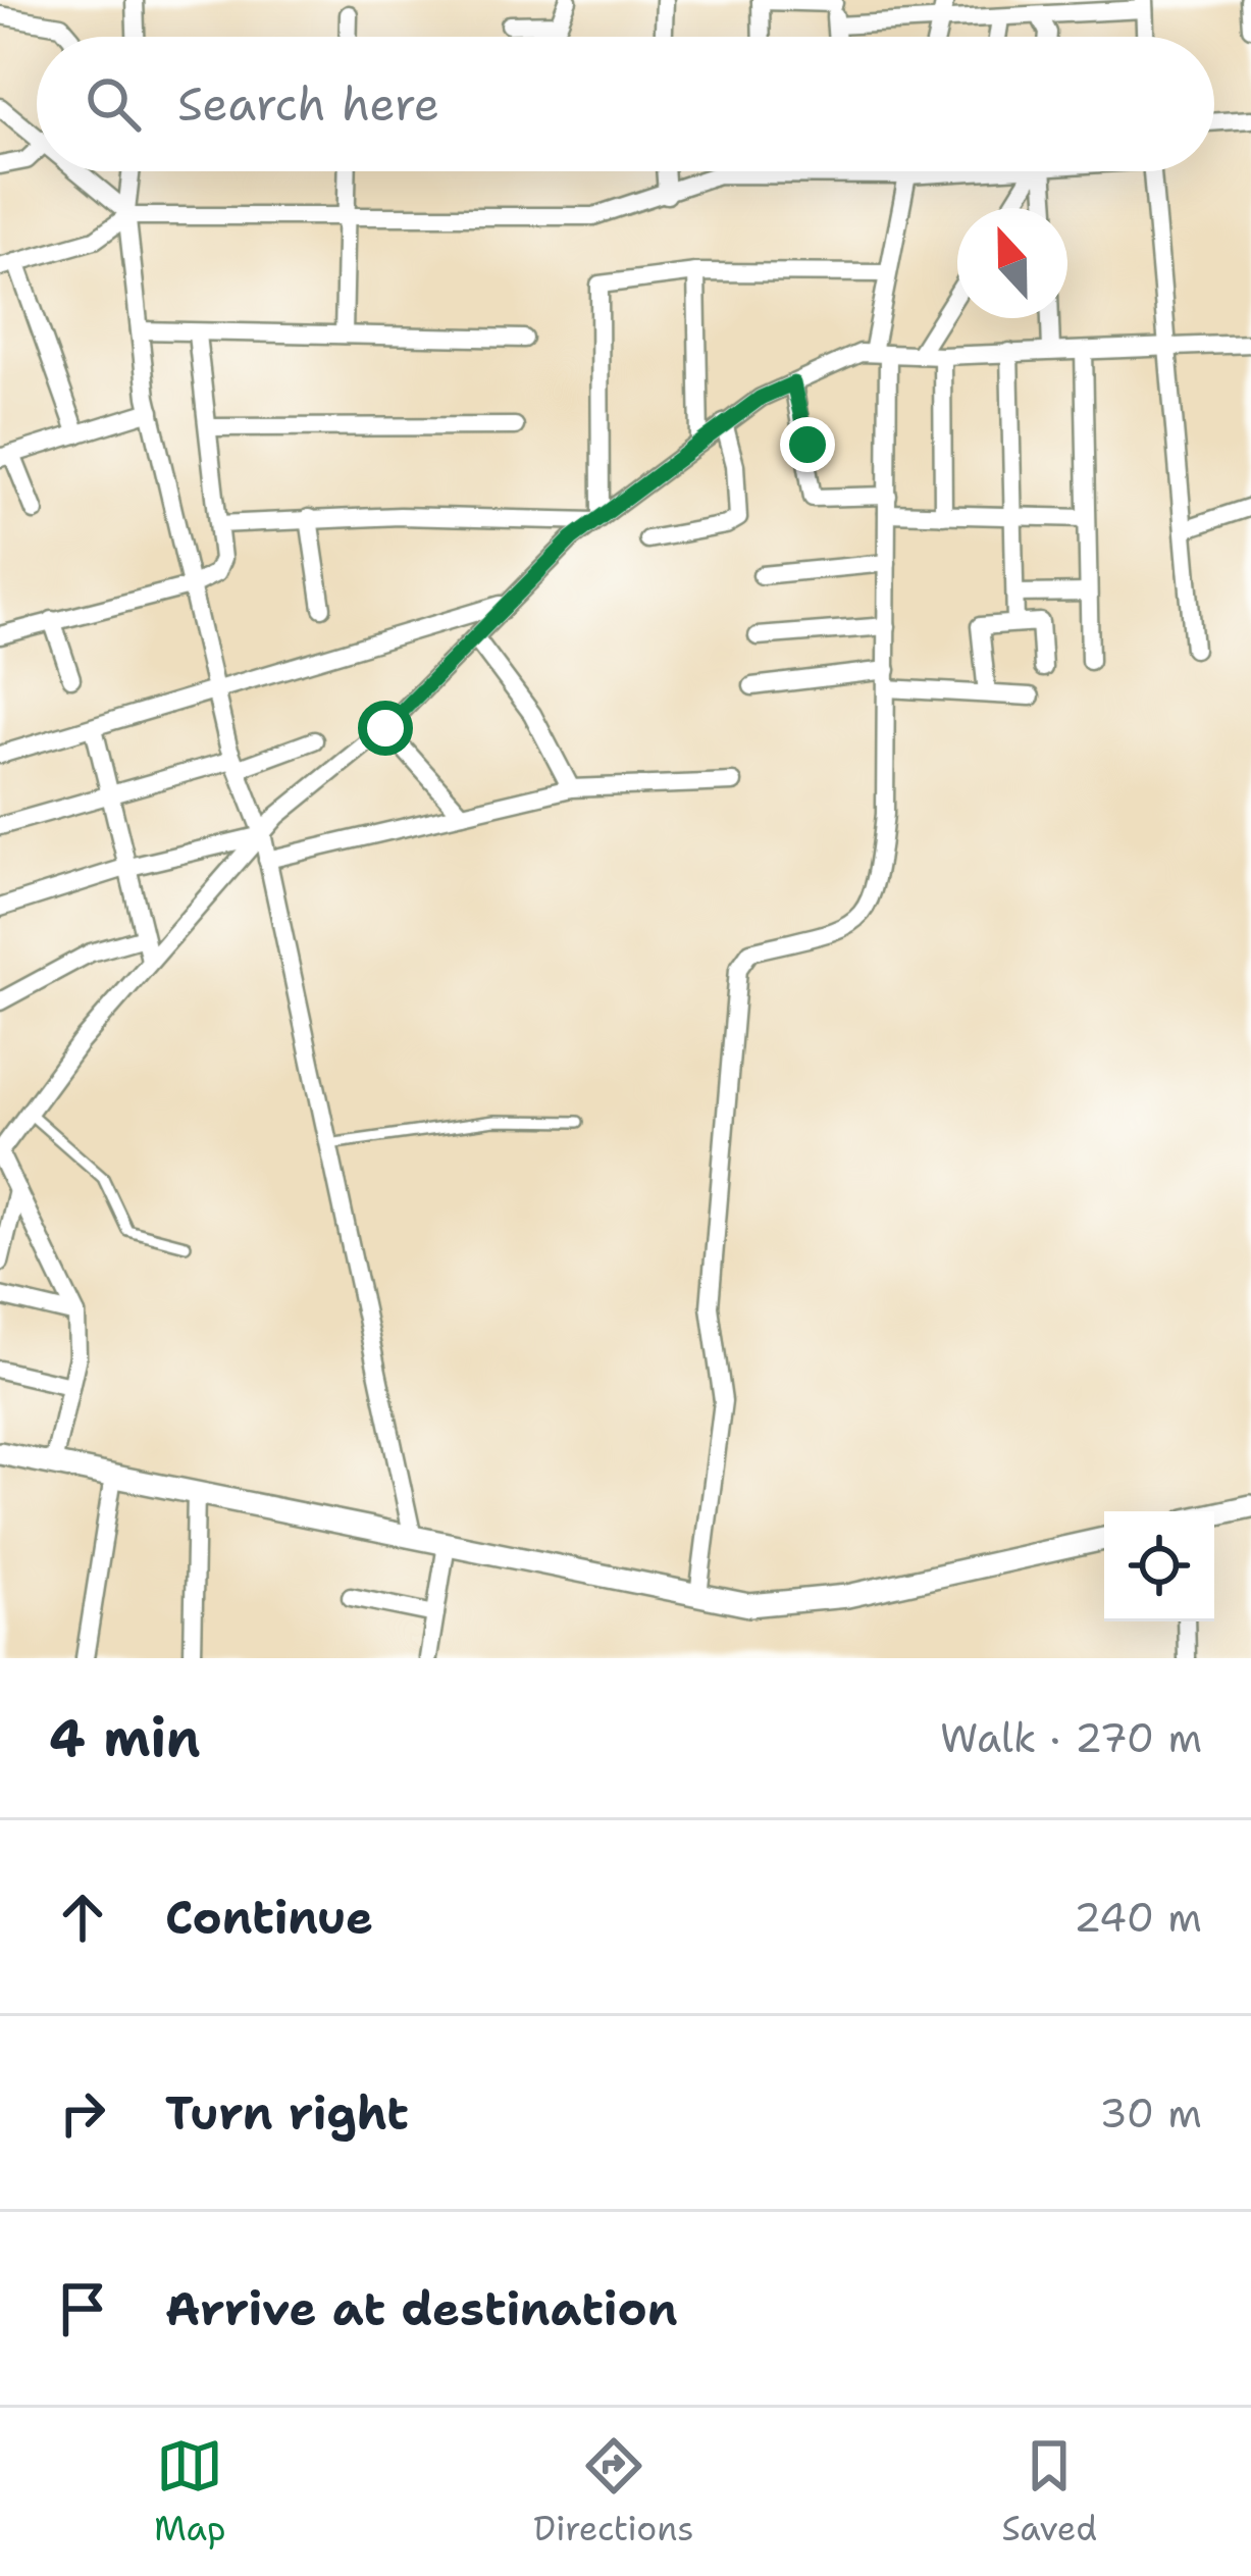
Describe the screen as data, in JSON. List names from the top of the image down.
{
  "north": "top",
  "page": {
    "search": "Search here",
    "heading": ["4 min", "Walk · 270 m"],
    "list": [
      ["Continue", "240 m"],
      ["Turn right", "30 m"],
      "Arrive at destination"
    ],
    "nav": ["Map", "Directions", "Saved"]
  }
}
